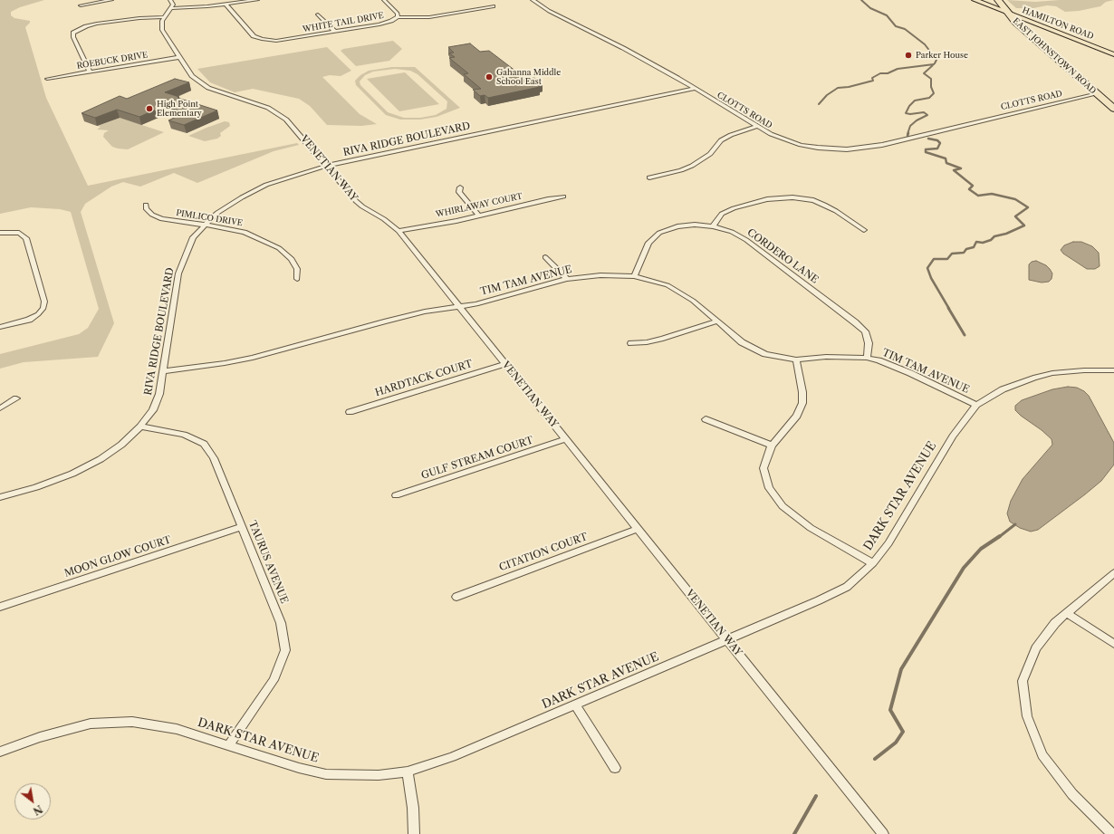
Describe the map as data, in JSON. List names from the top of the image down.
{
  "streets": {
    "highway": ["EAST JOHNSTOWN ROAD"],
    "main road": ["HAMILTON ROAD"],
    "street": [
      "WHITE TAIL DRIVE",
      "ROEBUCK DRIVE",
      "CLOTTS ROAD",
      "RIVA RIDGE BOULEVARD",
      "VENETIAN WAY",
      "WHIRLAWAY COURT",
      "PIMLICO DRIVE",
      "CORDERO LANE",
      "TIM TAM AVENUE",
      "HARDTACK COURT",
      "GULF STREAM COURT",
      "DARK STAR AVENUE",
      "CITATION COURT",
      "MOON GLOW COURT",
      "TAURUS AVENUE"
    ]
  },
  "crossings": [
    ["HAMILTON ROAD", "EAST JOHNSTOWN ROAD"],
    ["EAST JOHNSTOWN ROAD", "CLOTTS ROAD"],
    ["ROEBUCK DRIVE", "VENETIAN WAY"],
    ["CLOTTS ROAD", "RIVA RIDGE BOULEVARD"],
    ["RIVA RIDGE BOULEVARD", "VENETIAN WAY"],
    ["RIVA RIDGE BOULEVARD", "PIMLICO DRIVE"],
    ["RIVA RIDGE BOULEVARD", "TIM TAM AVENUE"],
    ["RIVA RIDGE BOULEVARD", "TAURUS AVENUE"],
    ["VENETIAN WAY", "WHIRLAWAY COURT"],
    ["VENETIAN WAY", "TIM TAM AVENUE"],
    ["VENETIAN WAY", "HARDTACK COURT"],
    ["VENETIAN WAY", "GULF STREAM COURT"],
    ["VENETIAN WAY", "DARK STAR AVENUE"],
    ["VENETIAN WAY", "CITATION COURT"],
    ["CORDERO LANE", "TIM TAM AVENUE"],
    ["TIM TAM AVENUE", "DARK STAR AVENUE"],
    ["DARK STAR AVENUE", "TAURUS AVENUE"],
    ["MOON GLOW COURT", "TAURUS AVENUE"]
  ],
  "places": ["Parker House", "Gahanna Middle School East", "High Point Elementary"],
  "north": "bottom right"
}
